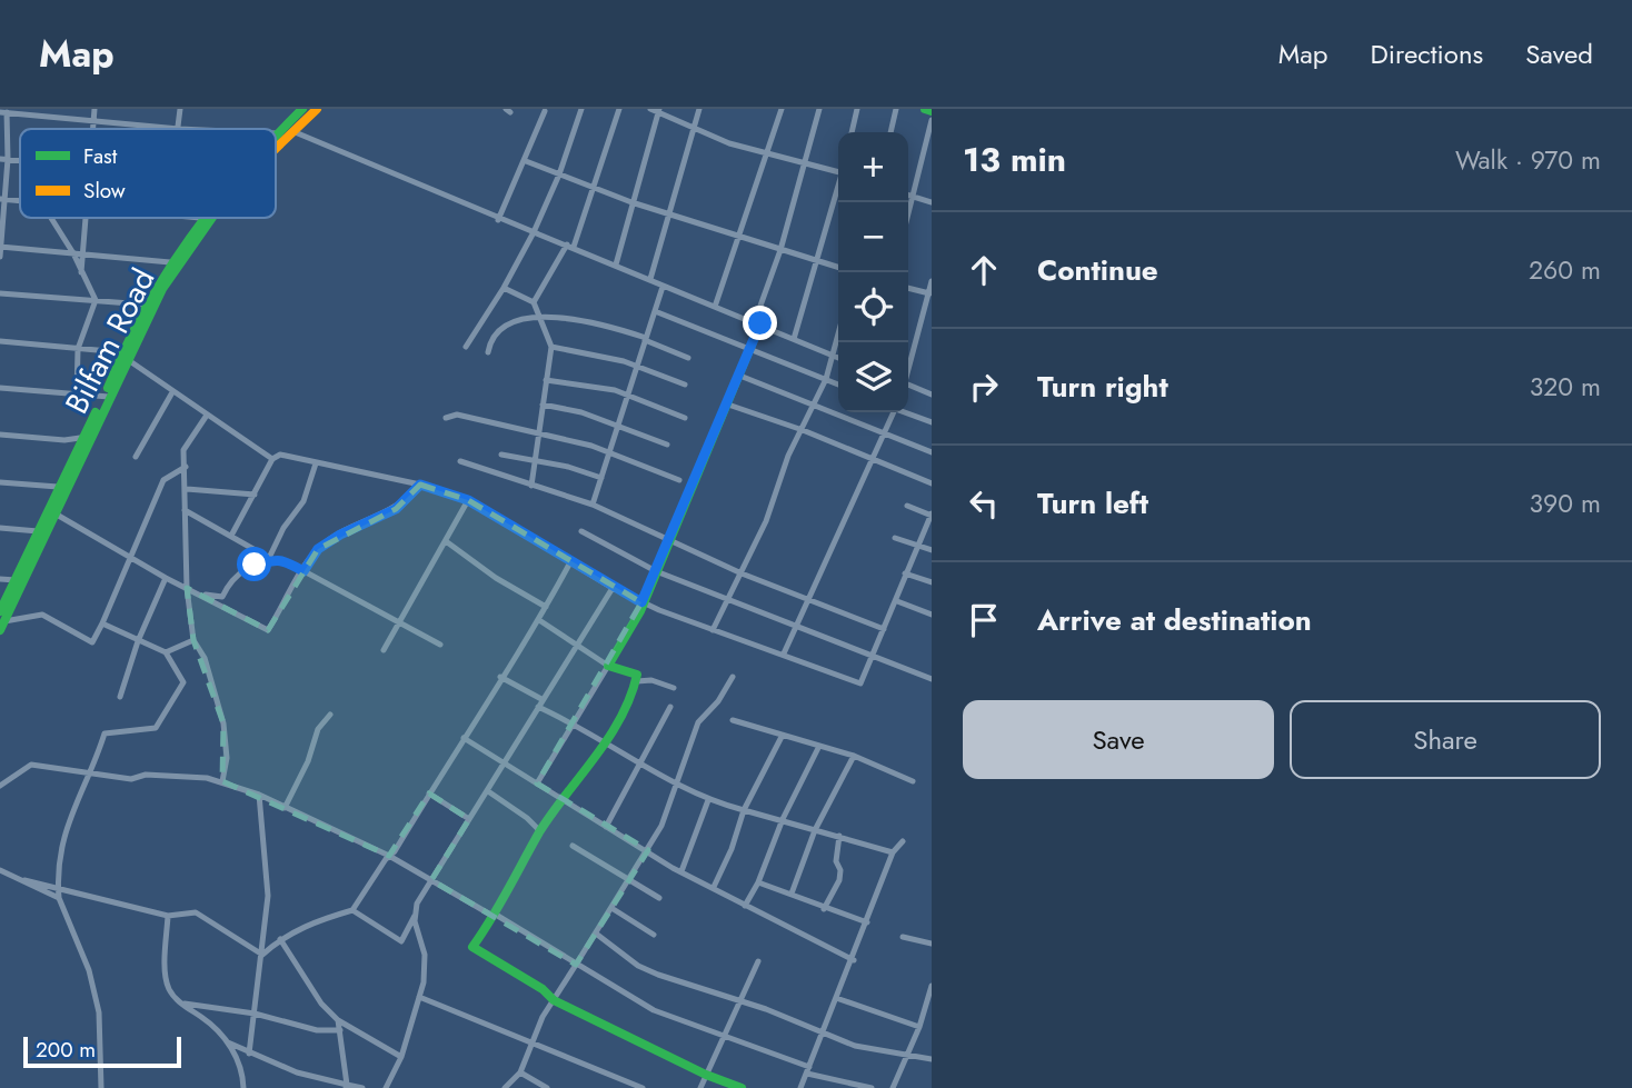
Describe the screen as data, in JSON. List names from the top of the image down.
{
  "streets": {
    "main road": ["Bilfam Road"]
  },
  "legend": ["Fast", "Slow"],
  "scale_bar": "200 m",
  "page": {
    "header": "Map",
    "nav": ["Map", "Directions", "Saved"],
    "heading": ["13 min", "Walk · 970 m"],
    "map_buttons": ["+", "−"],
    "list": [
      ["Continue", "260 m"],
      ["Turn right", "320 m"],
      ["Turn left", "390 m"],
      "Arrive at destination"
    ],
    "buttons": ["Save", "Share"],
    "scale": "200 m"
  }
}
